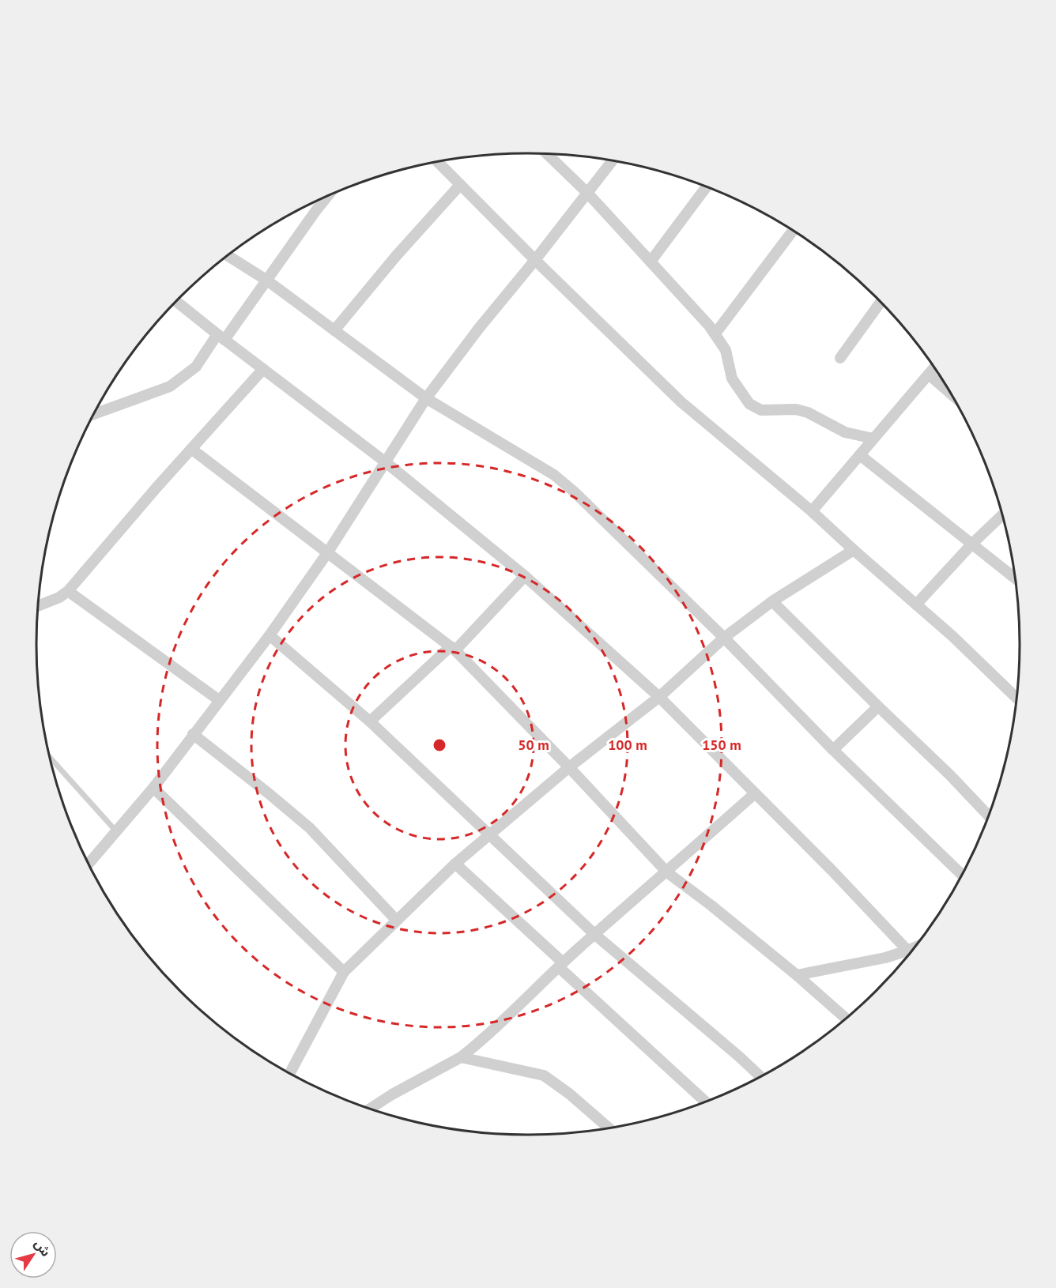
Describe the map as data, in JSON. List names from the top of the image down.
{
  "north": "top right",
  "rings": ["50 m", "100 m", "150 m"]
}
